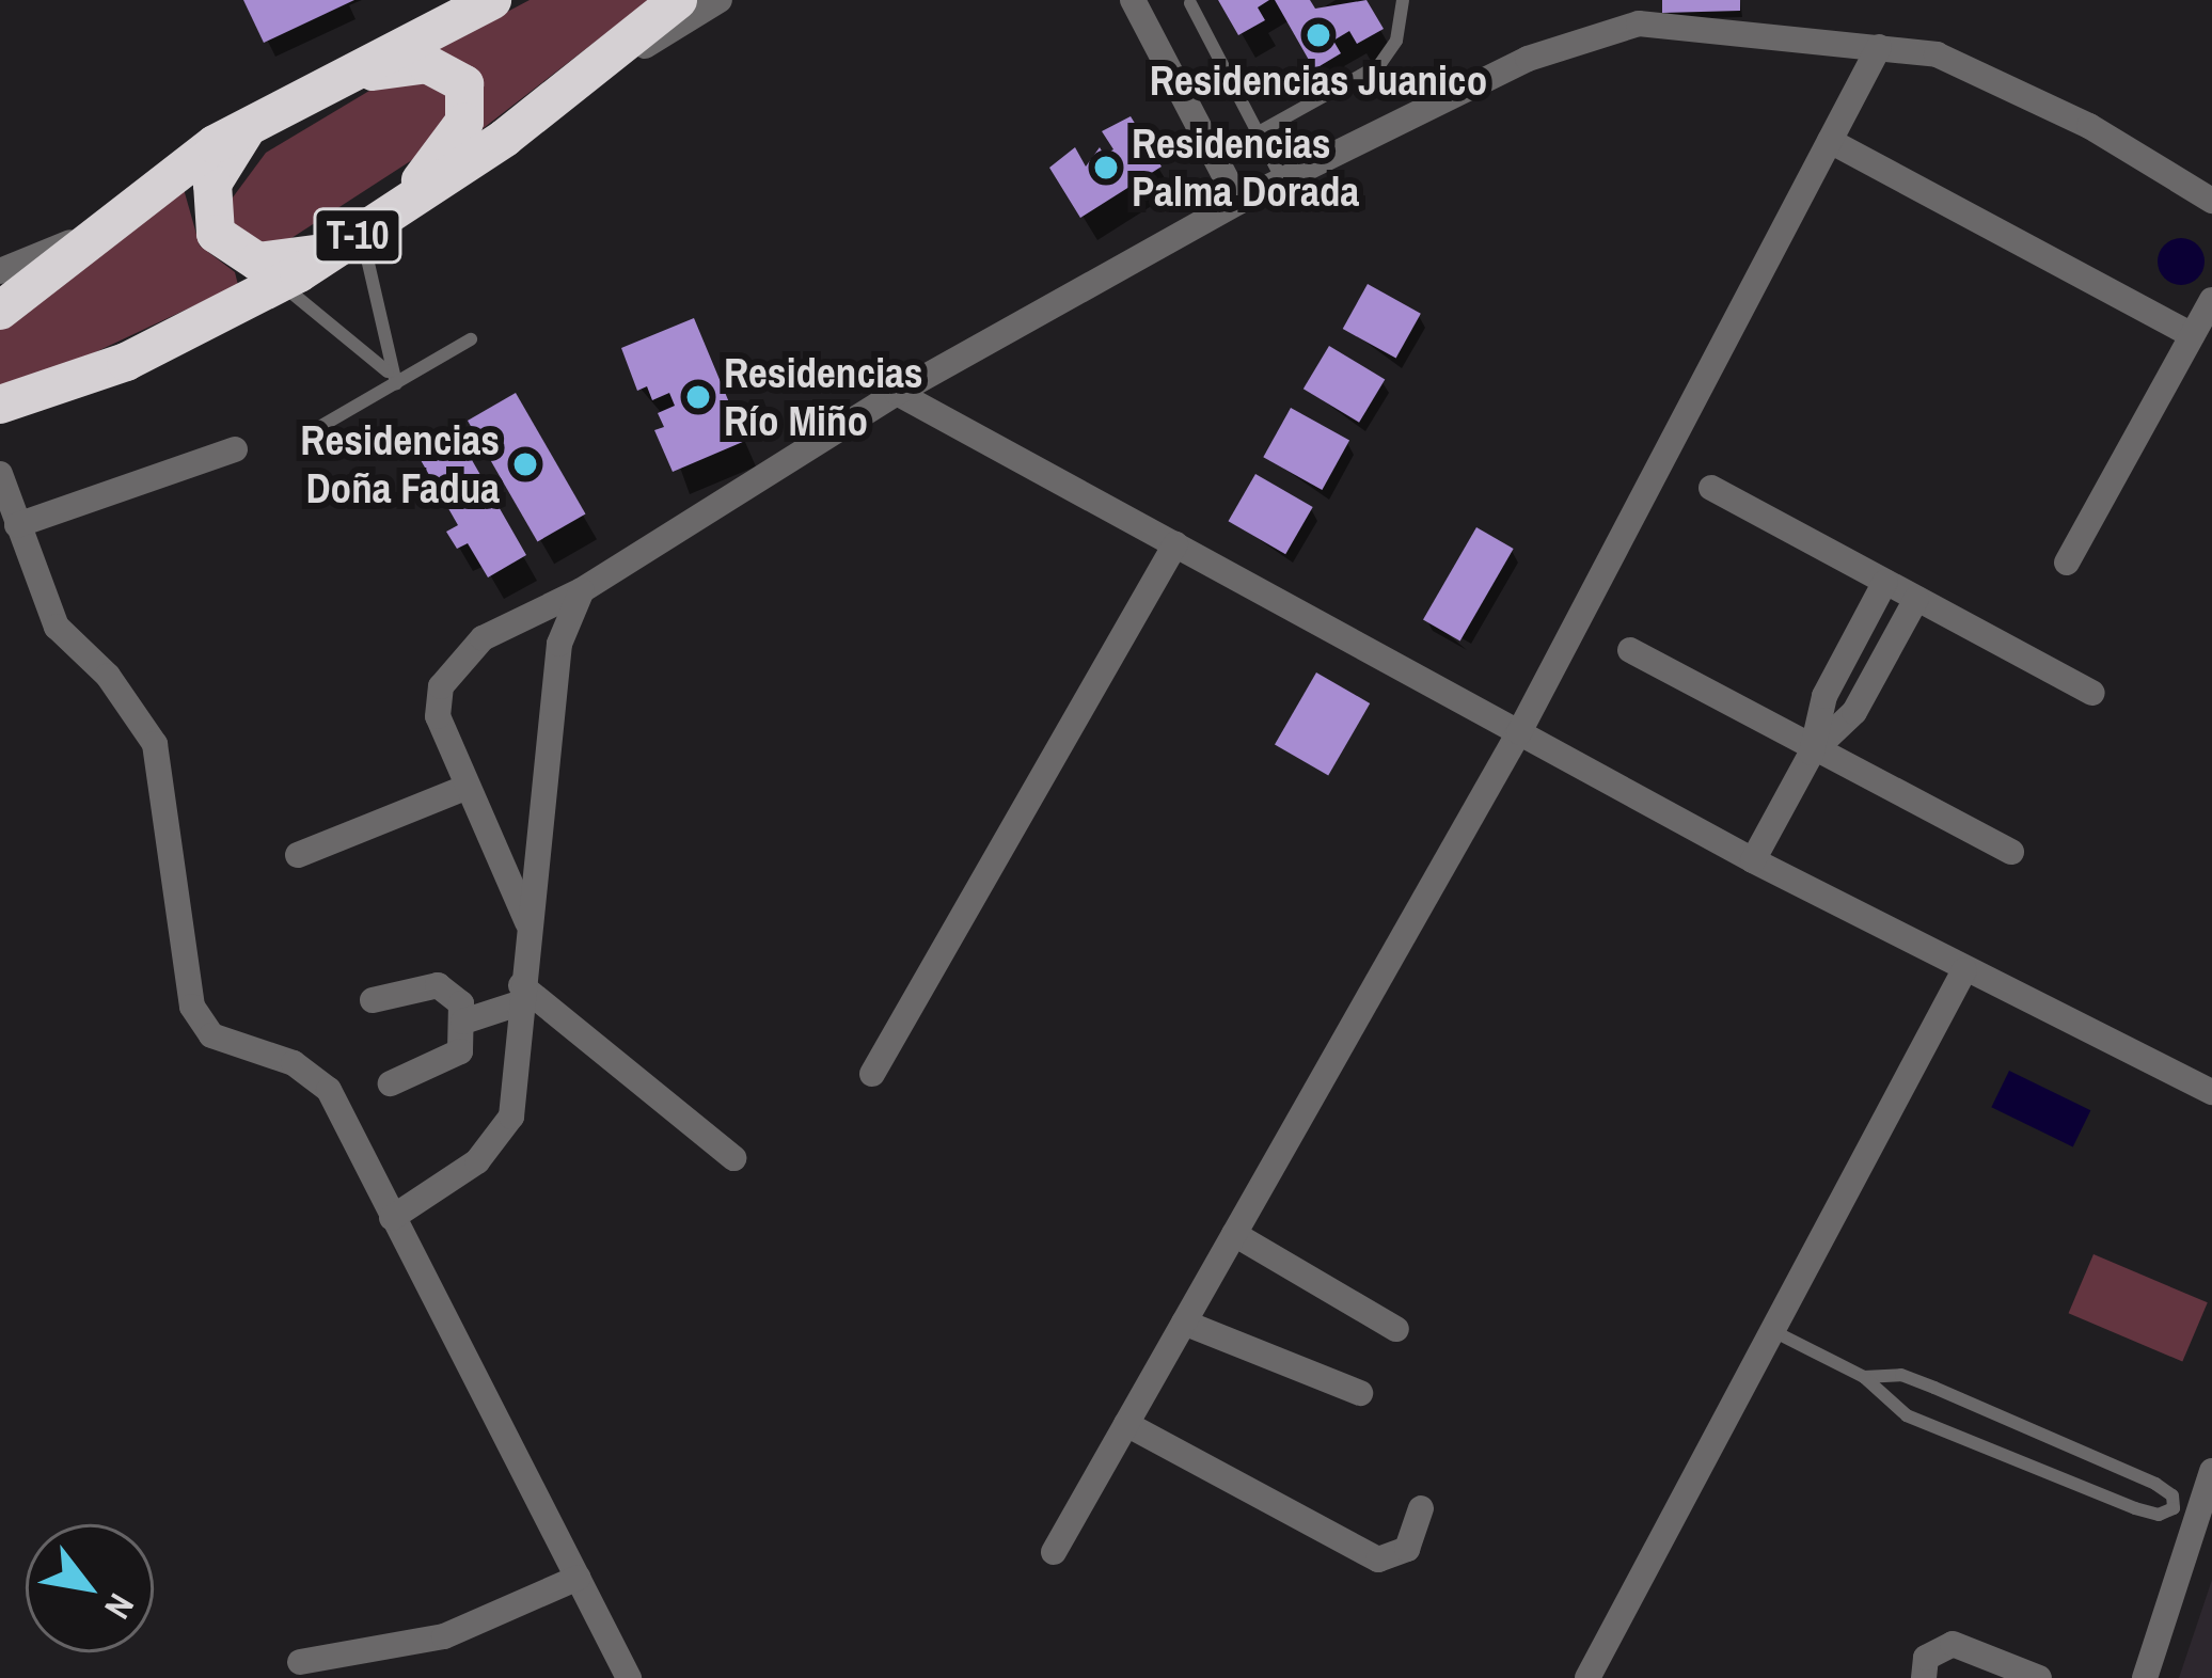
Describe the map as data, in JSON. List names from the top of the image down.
{
  "streets": {
    "highway": ["T-10"]
  },
  "places": [
    "Residencias Juanico",
    "Residencias Palma Dorada",
    "Residencias Río Miño",
    "Residencias Doña Fadua"
  ],
  "north": "bottom right"
}
